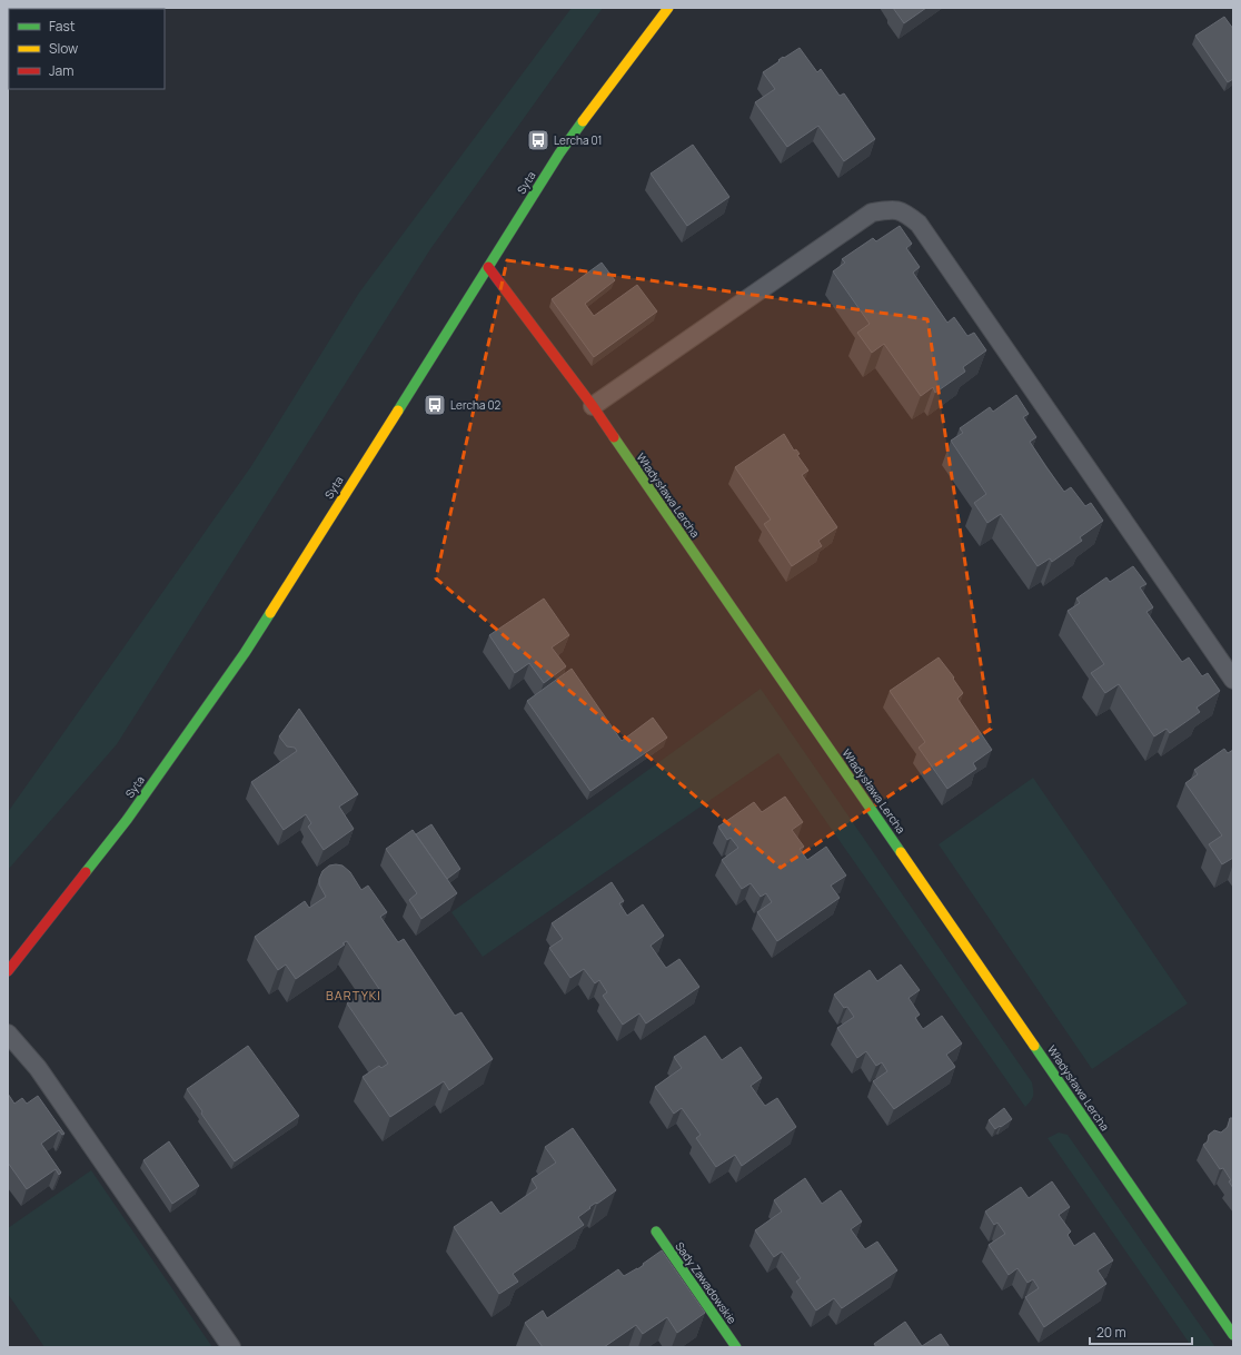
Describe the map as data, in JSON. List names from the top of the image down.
{
  "streets": {
    "street": ["Syta", "Władysława Lercha", "Sady Zawadowskie"]
  },
  "crossings": [
    ["Syta", "Władysława Lercha"]
  ],
  "districts": ["BARTYKI"],
  "places": {
    "bus stop": ["Lercha 01", "Lercha 02"]
  },
  "legend": ["Fast", "Slow", "Jam"],
  "scale_bar": "20 m"
}
